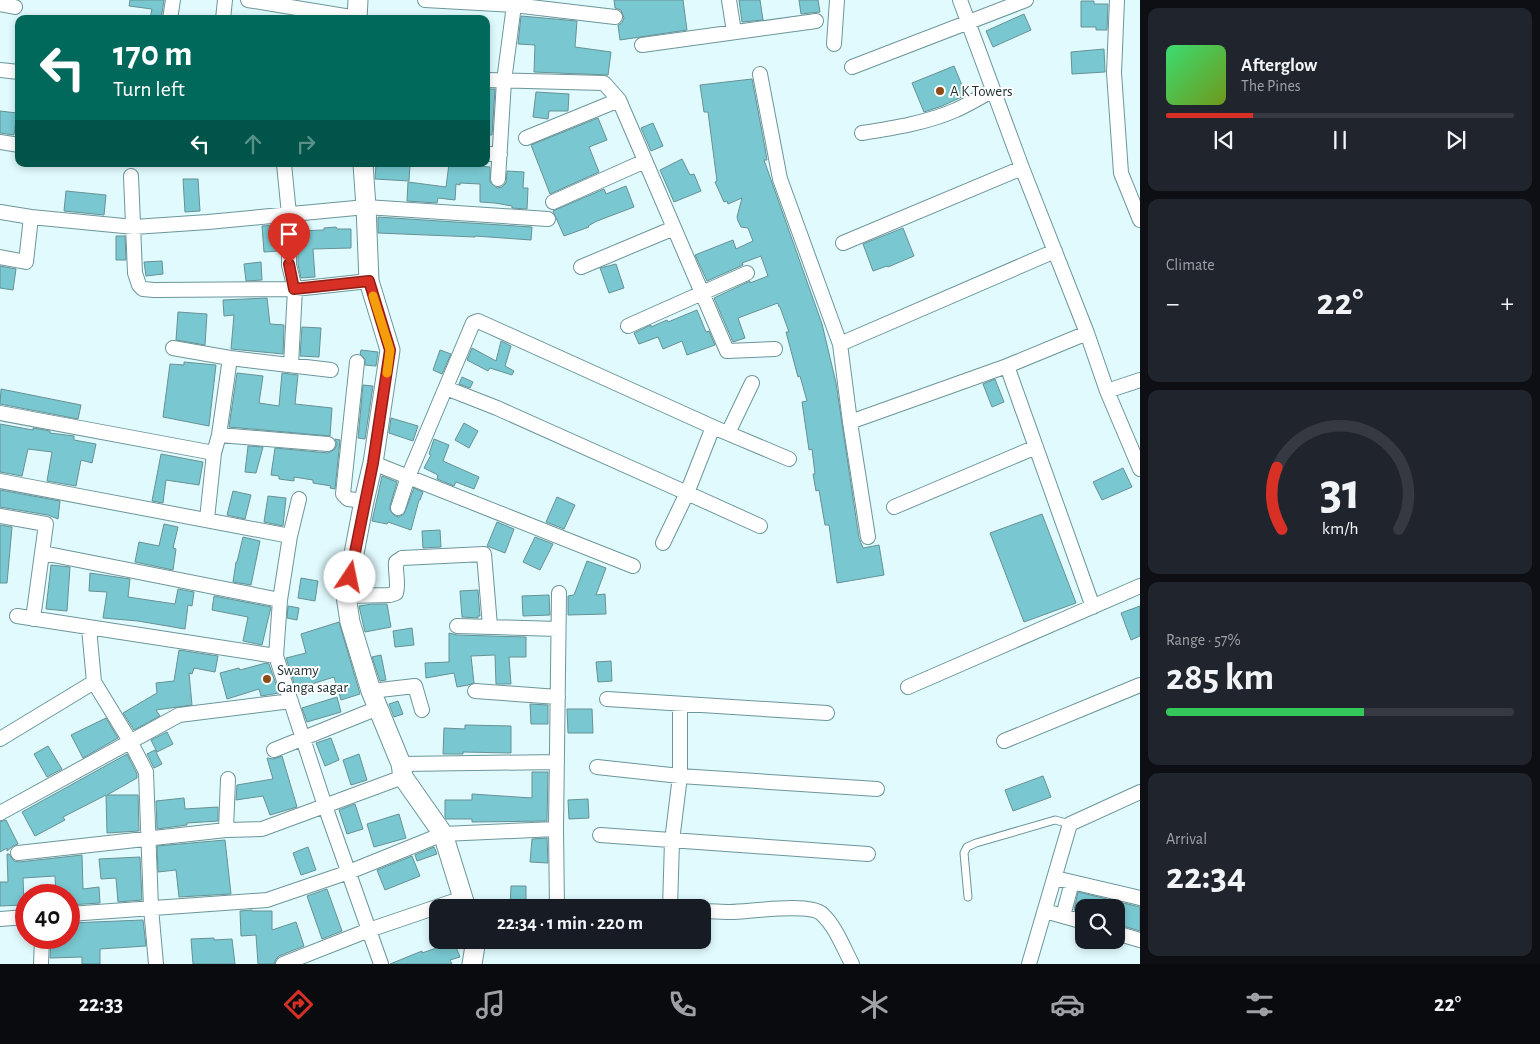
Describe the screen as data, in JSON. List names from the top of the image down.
{
  "places": ["A K Towers", "Swamy Ganga sagar"],
  "page": {
    "turn": ["170 m", "Turn left"],
    "song": ["Afterglow", "The Pines"],
    "tile": [
      "Climate",
      ["Range · 57%", "285 km"],
      ["Arrival", "22:34"]
    ],
    "heat": ["−", "22°", "+"],
    "limit": "40",
    "trip": "22:34 · 1 min · 220 m",
    "tabs": ["22:33", "22°"],
    "gauge": ["31", "km/h"]
  }
}
